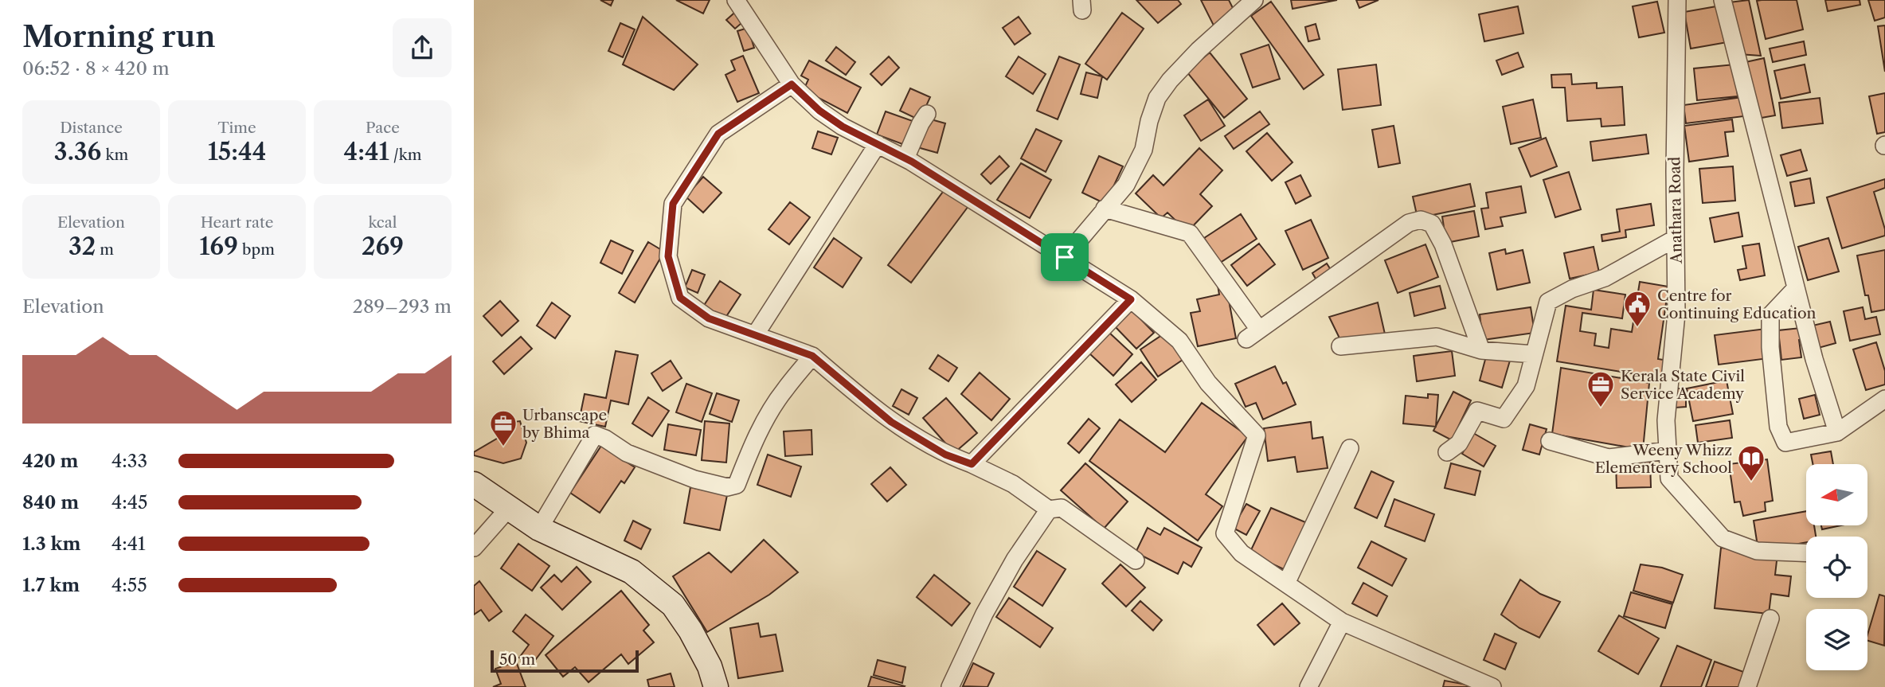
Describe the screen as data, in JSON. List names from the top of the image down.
{
  "streets": {
    "street": ["Anathara Road"]
  },
  "places": {
    "public building": ["Centre for Continuing Education"],
    "office": ["Kerala State Civil Service Academy", "Urbanscape by Bhima"],
    "library": ["Weeny Whizz Elementery School"]
  },
  "scale_bar": "50 m",
  "north": "left",
  "page": {
    "heading": ["Morning run", "06:52 · 8 × 420 m"],
    "stats": [
      ["Distance", "3.36 km"],
      ["Time", "15:44"],
      ["Pace", "4:41 /km"],
      ["Elevation", "32 m"],
      ["Heart rate", "169 bpm"],
      ["kcal", "269"]
    ],
    "chart": ["Elevation", "289–293 m"],
    "list": [
      {
        "name": "420 m",
        "note": "4:33"
      },
      {
        "name": "840 m",
        "note": "4:45"
      },
      {
        "name": "1.3 km",
        "note": "4:41"
      },
      {
        "name": "1.7 km",
        "note": "4:55"
      }
    ],
    "scale": "50 m"
  }
}
